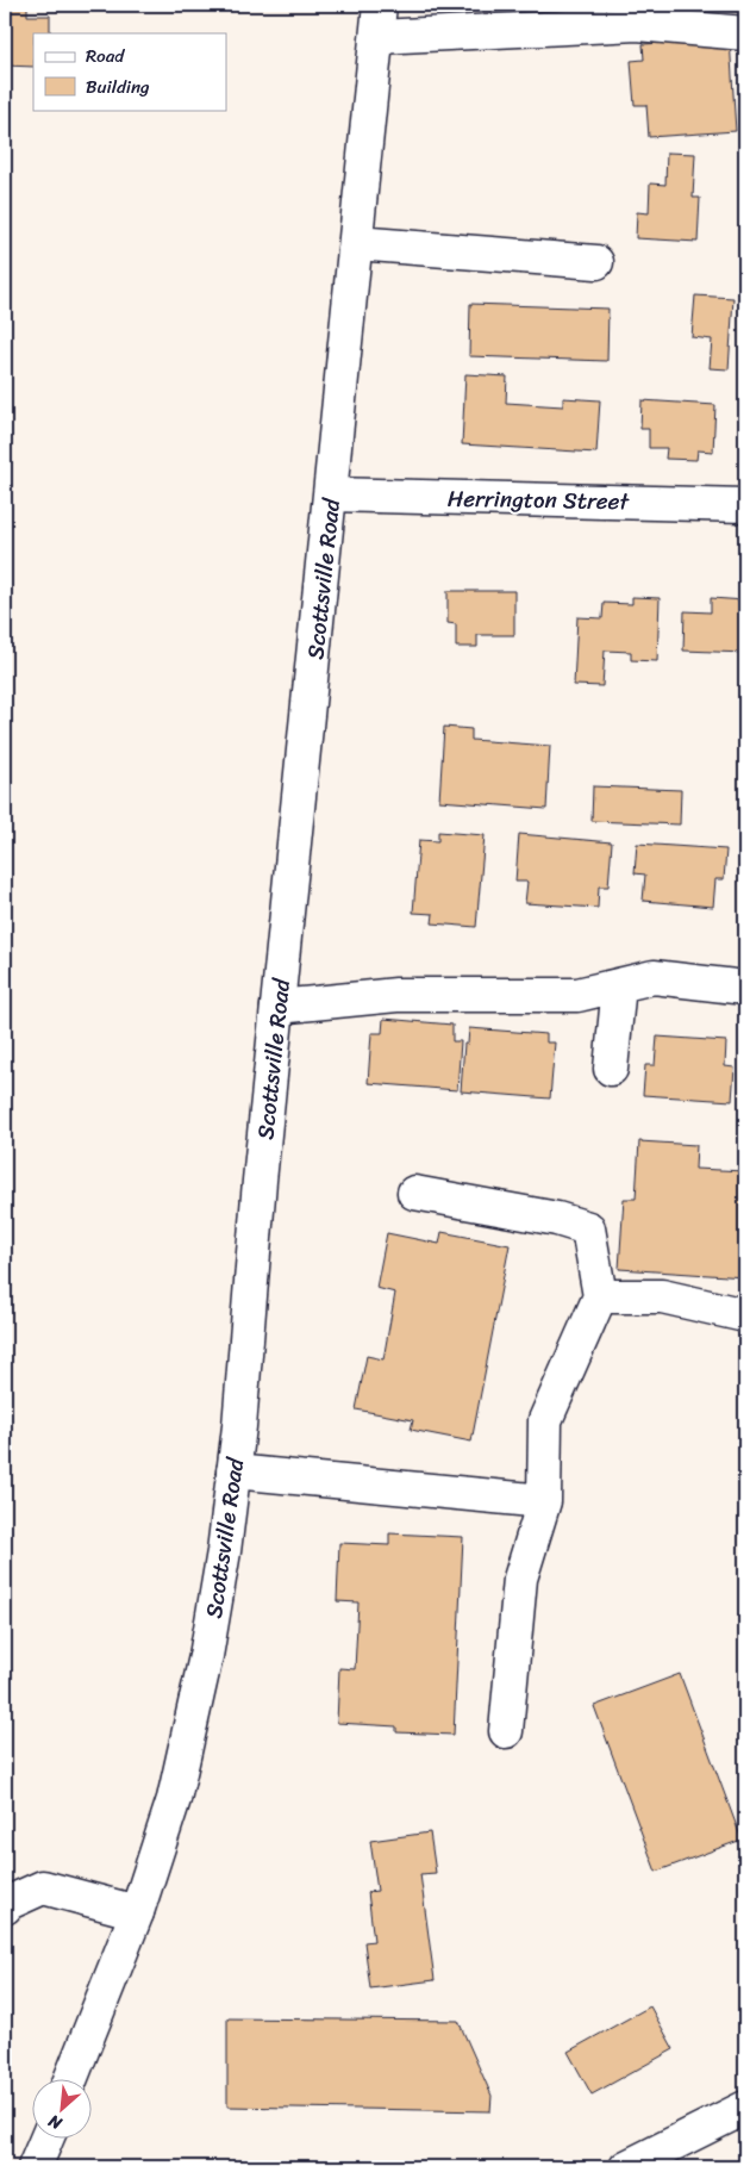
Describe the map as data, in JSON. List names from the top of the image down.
{
  "streets": {
    "main road": ["Herrington Street", "Scottsville Road"]
  },
  "crossings": [
    ["Herrington Street", "Scottsville Road"]
  ],
  "legend": ["Road", "Building"],
  "north": "bottom left"
}
